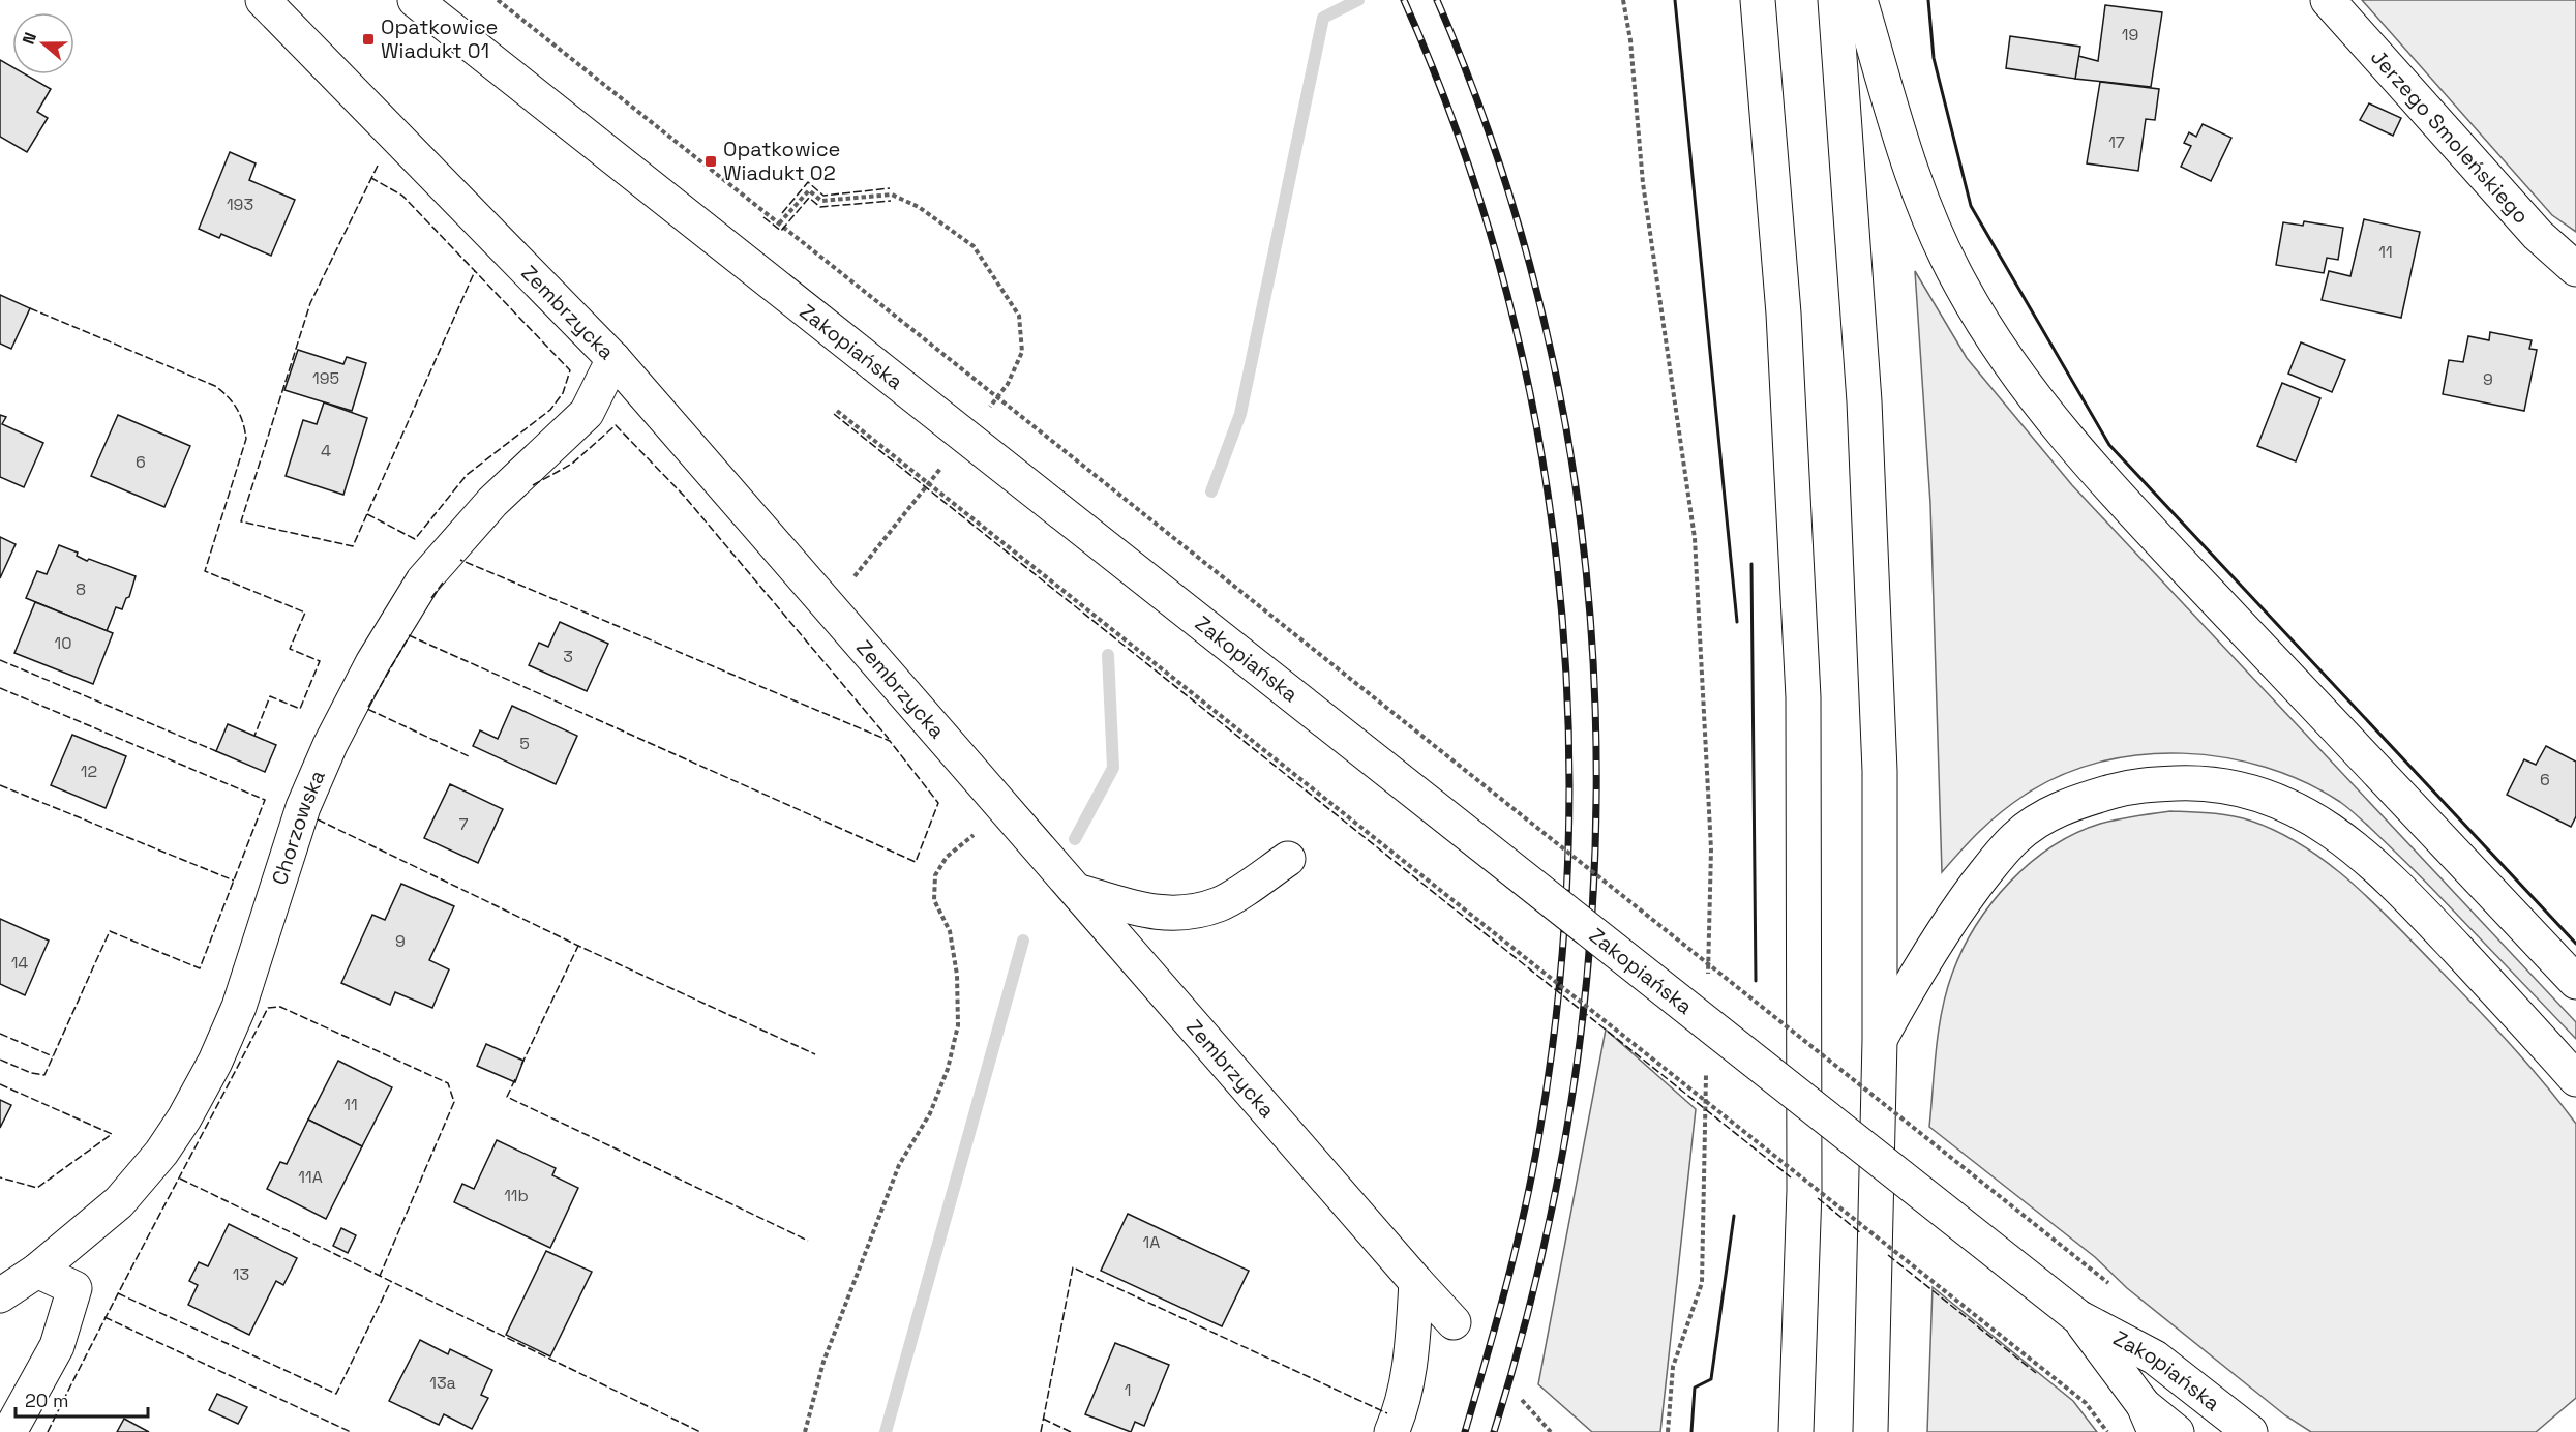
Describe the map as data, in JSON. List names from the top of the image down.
{
  "streets": {
    "main road": [
      "Jerzego Smoleńskiego",
      "Zembrzycka",
      "Zakopiańska",
      "Chorzowska"
    ]
  },
  "crossings": [
    ["Zembrzycka", "Chorzowska"]
  ],
  "places": {
    "transit": ["Opatkowice Wiadukt 01", "Opatkowice Wiadukt 02"]
  },
  "house_numbers": [
    "19",
    "17",
    "193",
    "11",
    "195",
    "9",
    "4",
    "6",
    "8",
    "10",
    "3",
    "5",
    "12",
    "6",
    "7",
    "9",
    "14",
    "11",
    "11A",
    "11b",
    "1A",
    "13",
    "13a",
    "1"
  ],
  "scale_bar": "20 m",
  "north": "left"
}
